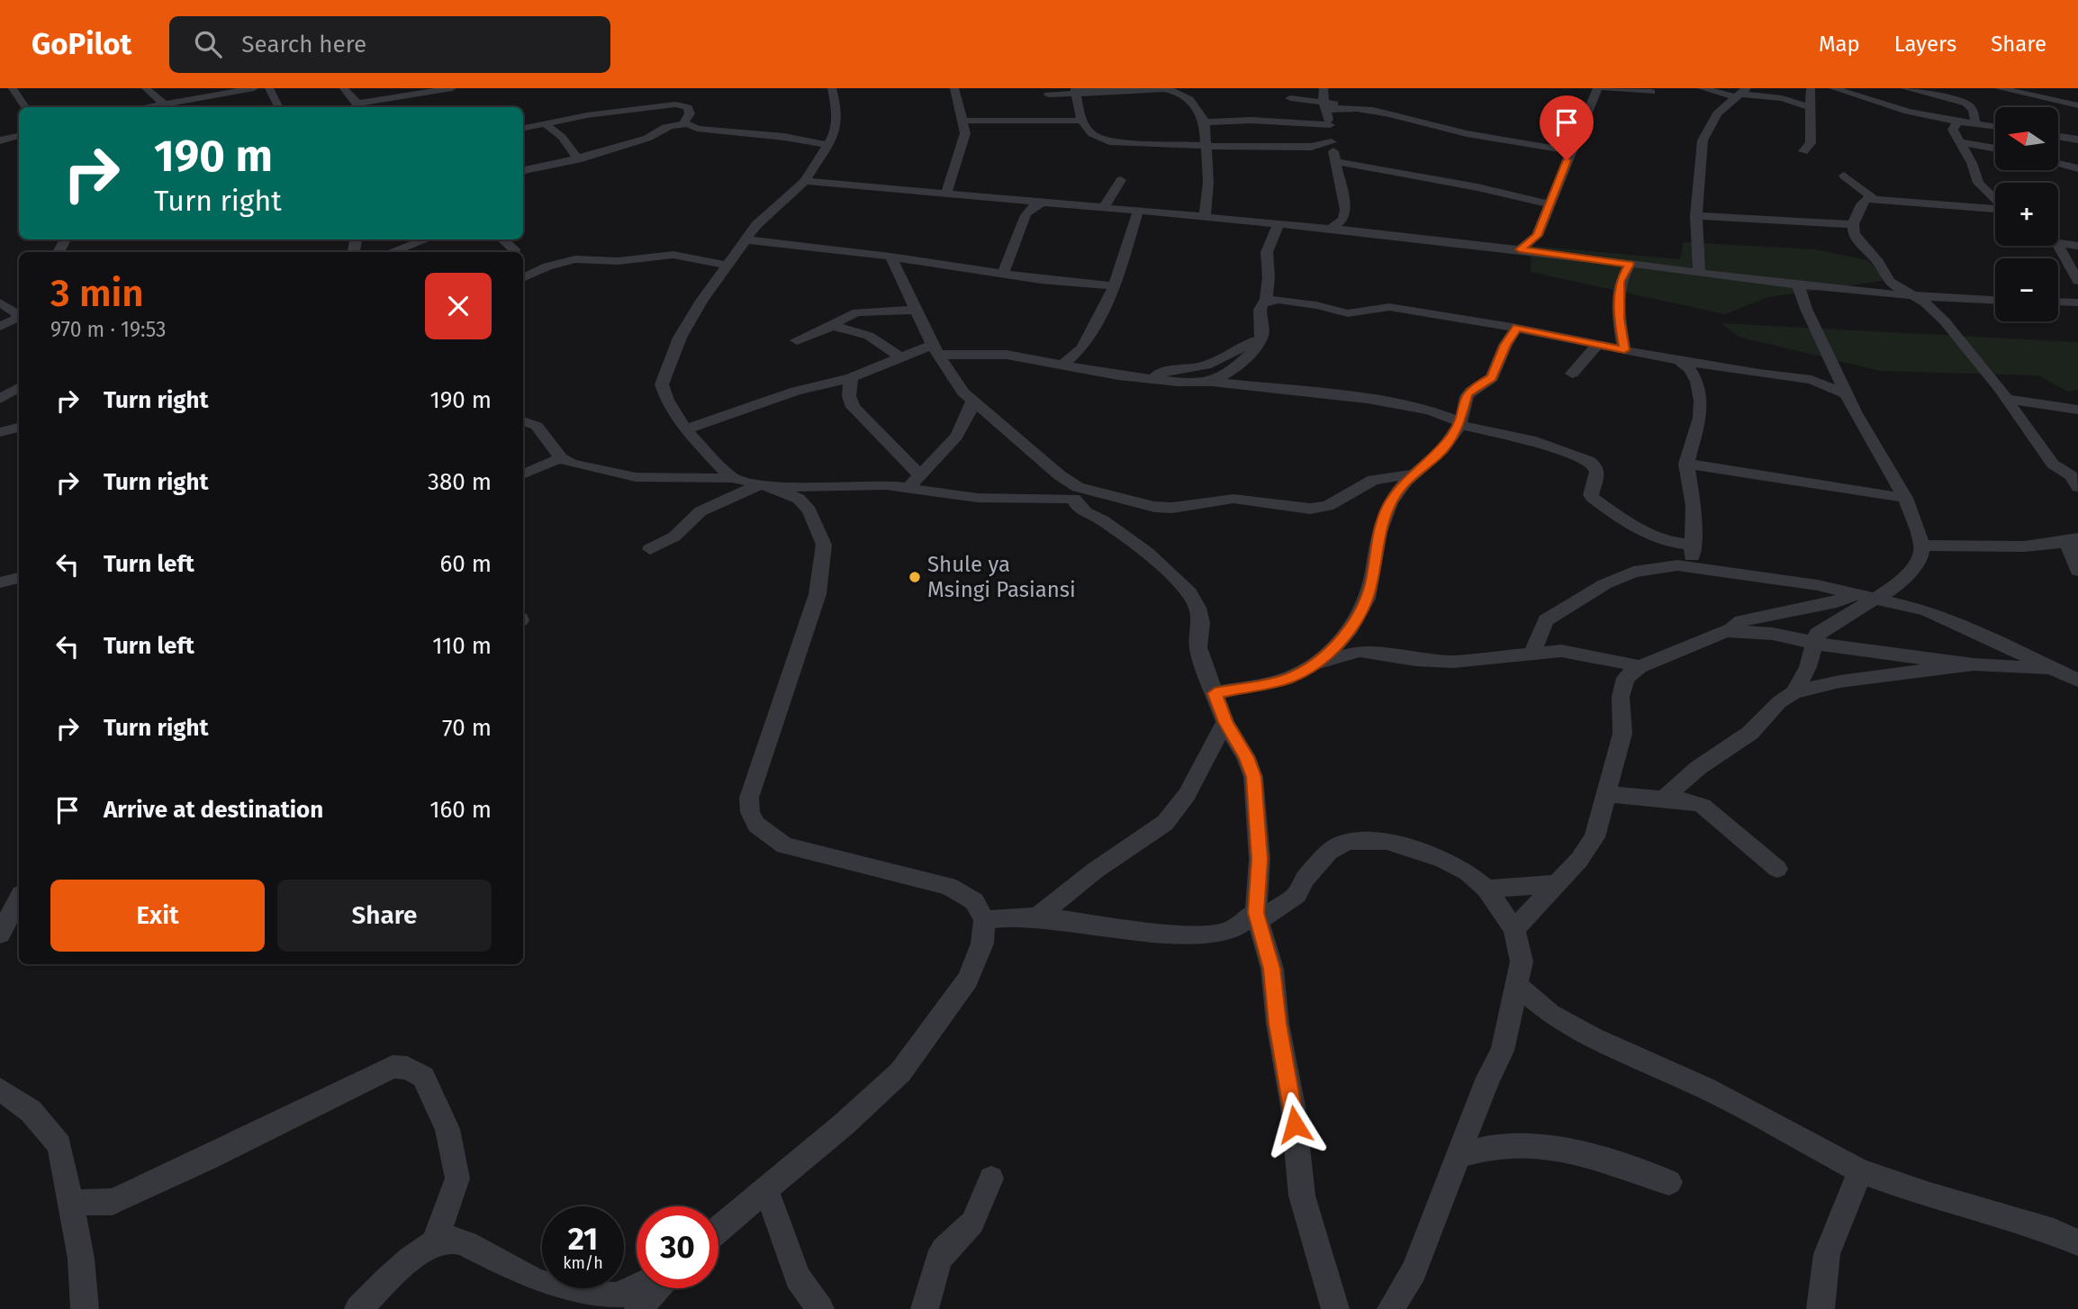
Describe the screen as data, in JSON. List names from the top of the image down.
{
  "places": ["Shule ya Msingi Pasiansi"],
  "north": "left",
  "page": {
    "header": "GoPilot",
    "search": "Search here",
    "nav": ["Map", "Layers", "Share"],
    "map_buttons": ["+", "−"],
    "turn": ["190 m", "Turn right"],
    "heading": ["3 min", "970 m · 19:53"],
    "list": [
      {
        "name": "Turn right",
        "value": "190 m"
      },
      {
        "name": "Turn right",
        "value": "380 m"
      },
      {
        "name": "Turn left",
        "value": "60 m"
      },
      {
        "name": "Turn left",
        "value": "110 m"
      },
      {
        "name": "Turn right",
        "value": "70 m"
      },
      {
        "name": "Arrive at destination",
        "value": "160 m"
      }
    ],
    "buttons": ["Exit", "Share"],
    "speed": "21 km/h",
    "limit": "30"
  }
}
